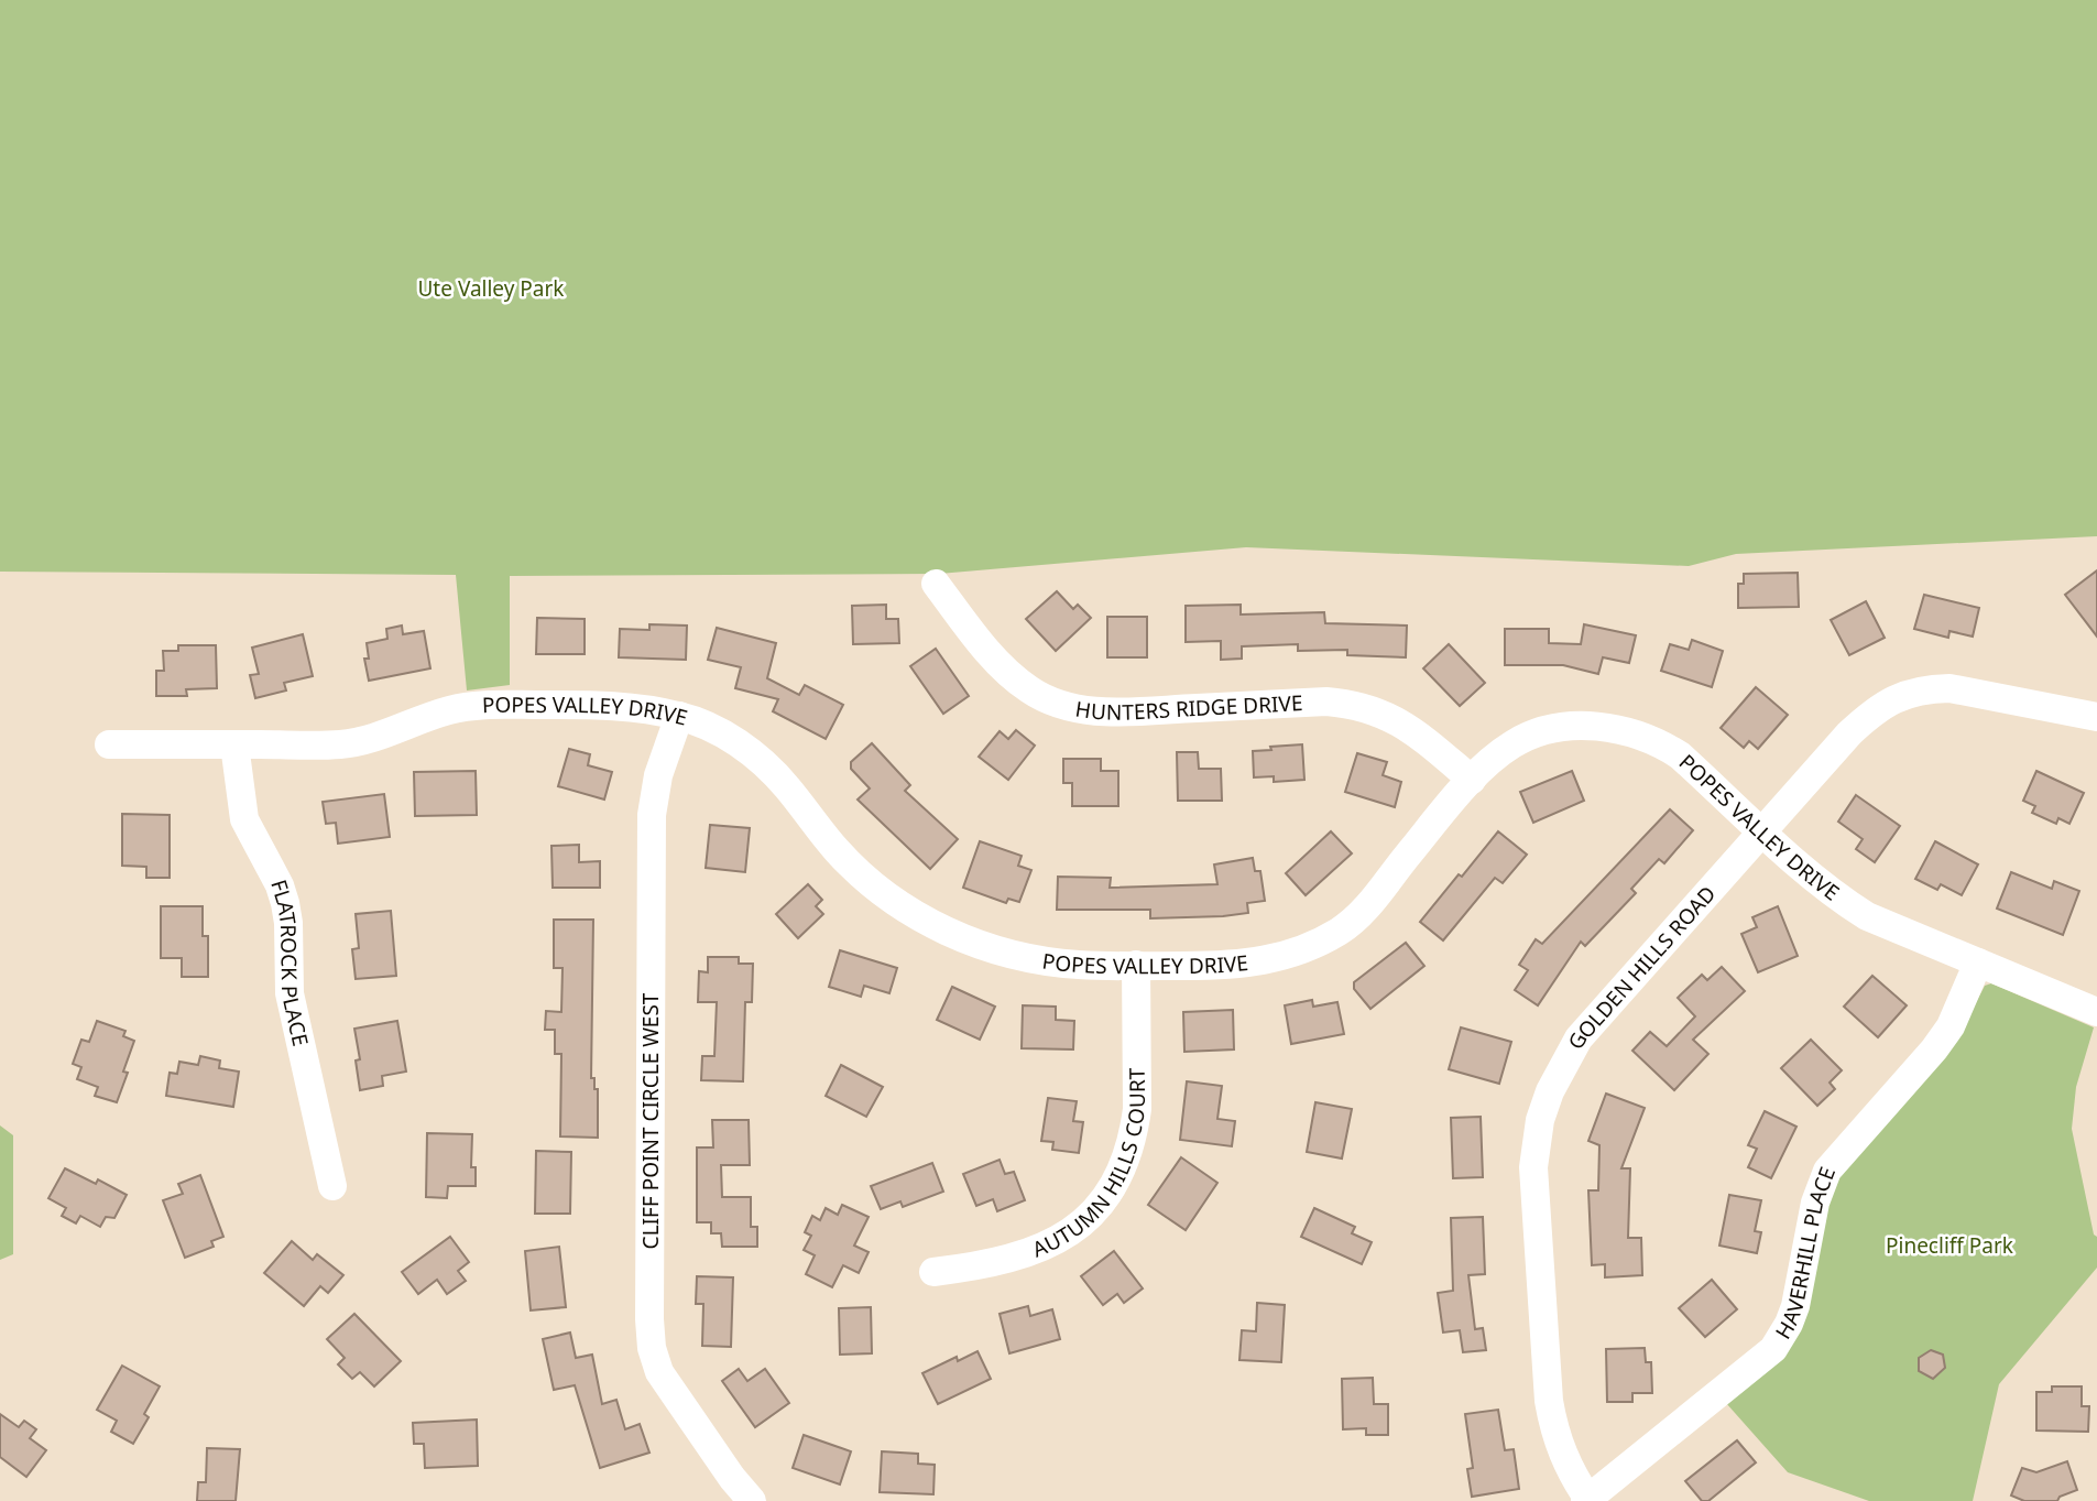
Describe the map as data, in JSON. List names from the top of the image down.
{
  "streets": {
    "street": [
      "HUNTERS RIDGE DRIVE",
      "POPES VALLEY DRIVE",
      "FLATROCK PLACE",
      "GOLDEN HILLS ROAD",
      "CLIFF POINT CIRCLE WEST",
      "AUTUMN HILLS COURT",
      "HAVERHILL PLACE"
    ]
  },
  "crossings": [
    ["HUNTERS RIDGE DRIVE", "POPES VALLEY DRIVE"],
    ["POPES VALLEY DRIVE", "FLATROCK PLACE"],
    ["POPES VALLEY DRIVE", "GOLDEN HILLS ROAD"],
    ["POPES VALLEY DRIVE", "CLIFF POINT CIRCLE WEST"],
    ["POPES VALLEY DRIVE", "AUTUMN HILLS COURT"],
    ["POPES VALLEY DRIVE", "HAVERHILL PLACE"],
    ["GOLDEN HILLS ROAD", "HAVERHILL PLACE"]
  ],
  "parks": ["Ute Valley Park", "Pinecliff Park"]
}
